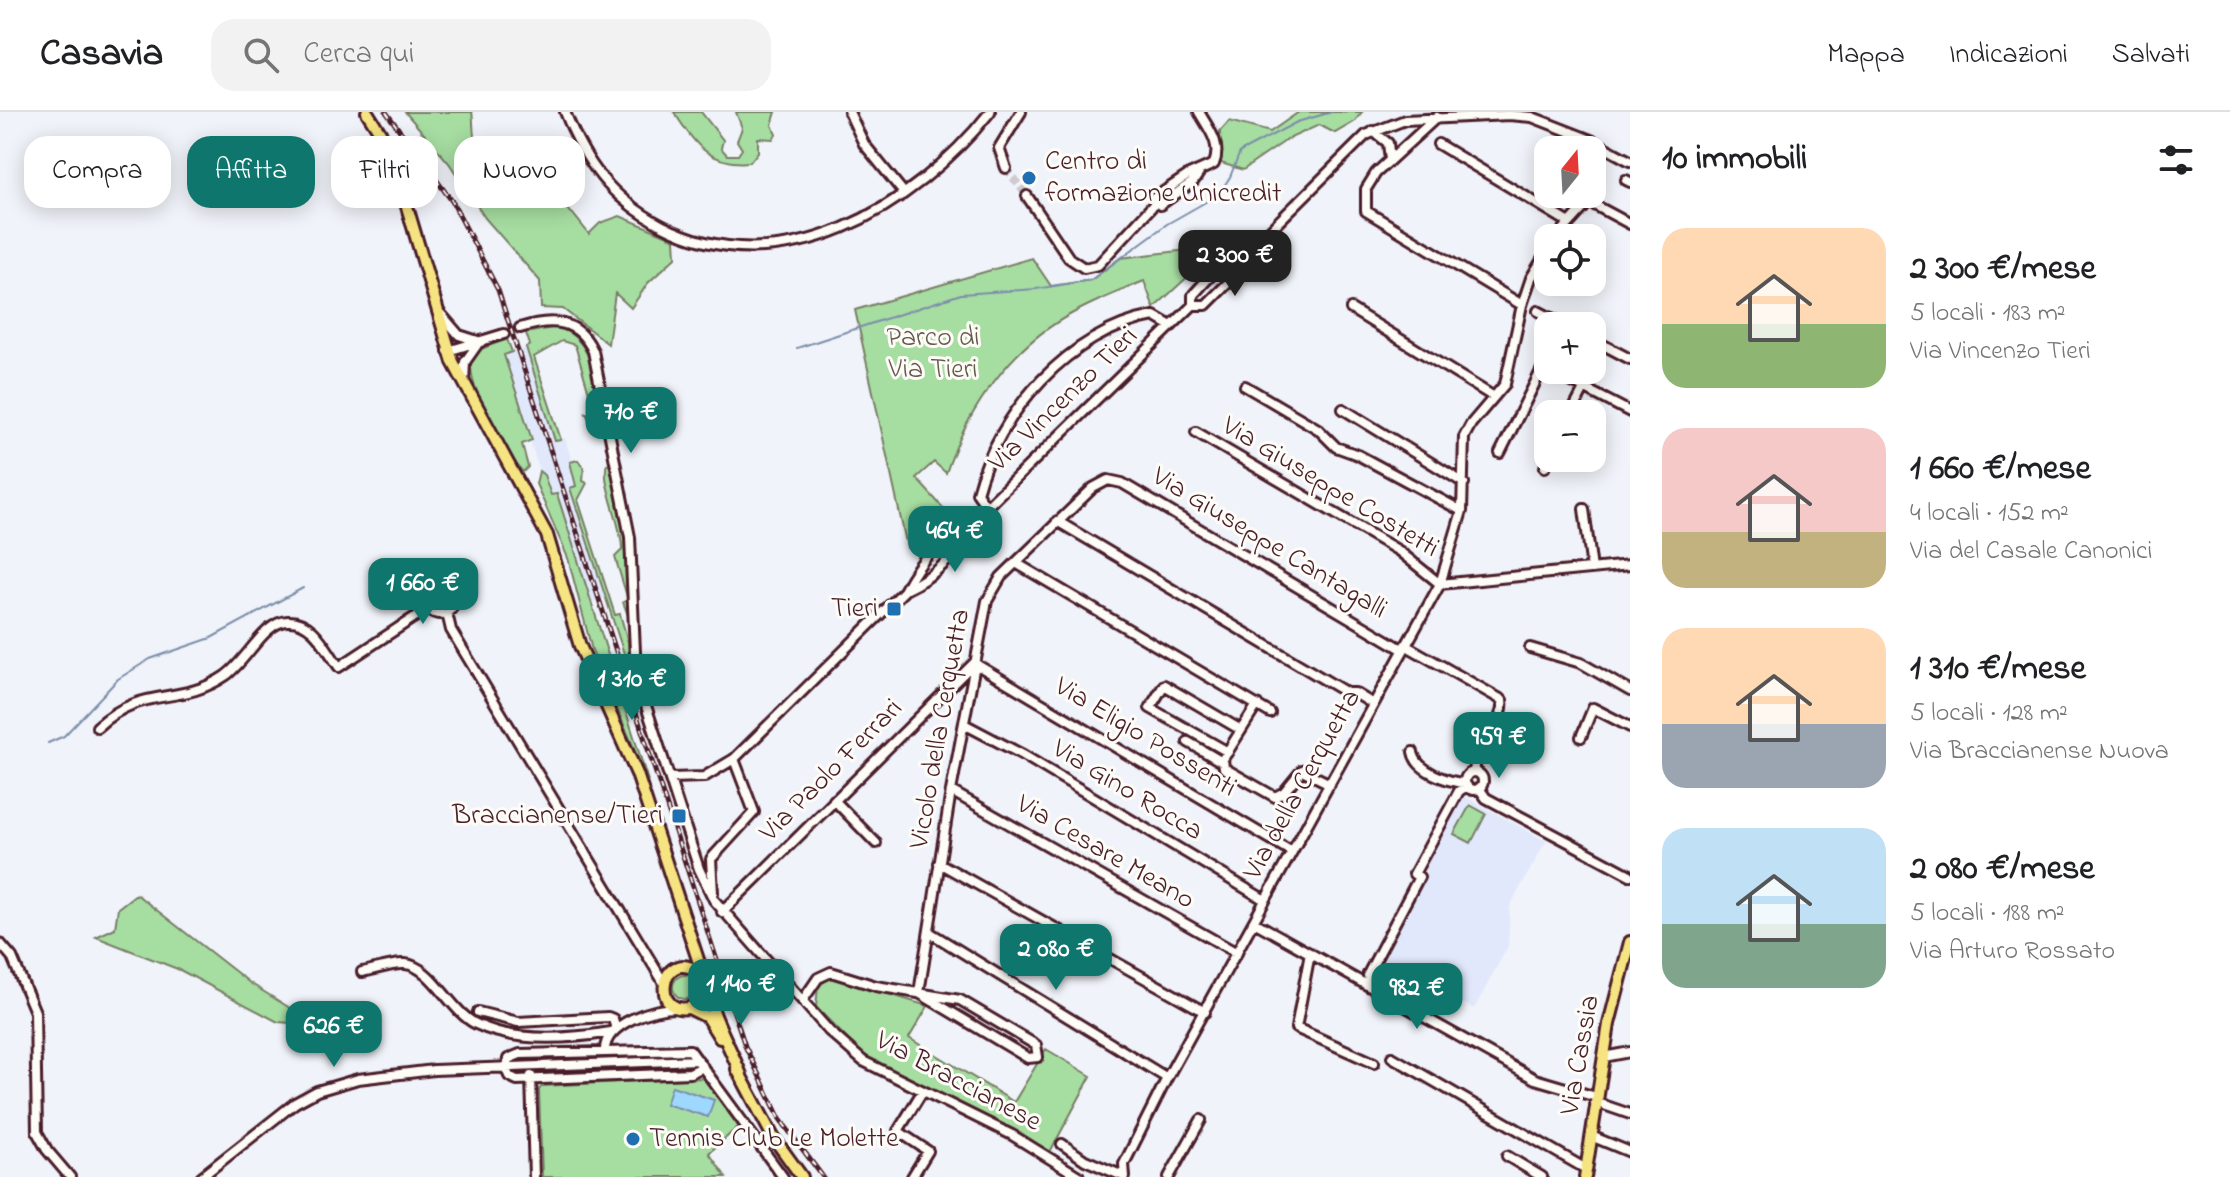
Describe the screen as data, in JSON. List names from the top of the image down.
{
  "streets": {
    "main road": ["Via Cassia"],
    "street": [
      "Via Vincenzo Tieri",
      "Via Giuseppe Costetti",
      "Via Giuseppe Cantagalli",
      "Vicolo della Cerquetta",
      "Via Eligio Possenti",
      "Via Paolo Ferrari",
      "Via della Cerquetta",
      "Via Gino Rocca",
      "Via Cesare Meano",
      "Via Braccianese"
    ]
  },
  "crossings": [
    ["Via Vincenzo Tieri", "Via Braccianese"],
    ["Via Giuseppe Costetti", "Via della Cerquetta"],
    ["Via Giuseppe Cantagalli", "Vicolo della Cerquetta"],
    ["Via Giuseppe Cantagalli", "Via della Cerquetta"],
    ["Vicolo della Cerquetta", "Via Eligio Possenti"],
    ["Vicolo della Cerquetta", "Via Paolo Ferrari"],
    ["Vicolo della Cerquetta", "Via Gino Rocca"],
    ["Vicolo della Cerquetta", "Via Cesare Meano"],
    ["Via Eligio Possenti", "Via Paolo Ferrari"],
    ["Via Eligio Possenti", "Via della Cerquetta"],
    ["Via Paolo Ferrari", "Via Braccianese"],
    ["Via della Cerquetta", "Via Gino Rocca"],
    ["Via della Cerquetta", "Via Cesare Meano"]
  ],
  "parks": ["Parco di Via Tieri"],
  "places": {
    "other": ["Centro di formazione Unicredit", "Tennis Club Le Molette"],
    "transit": ["Tieri", "Braccianense/Tieri"]
  },
  "north": "top",
  "page": {
    "header": "Casavia",
    "search": "Cerca qui",
    "nav": ["Mappa", "Indicazioni", "Salvati"],
    "heading": "10 immobili",
    "map_buttons": ["+", "−"],
    "chip": [
      "Compra",
      "Affitta",
      "Filtri",
      "Nuovo"
    ],
    "list": [
      {
        "name": "2 300 €/mese",
        "note": "5 locali · 183 m² · Via Vincenzo Tieri"
      },
      {
        "name": "1 660 €/mese",
        "note": "4 locali · 152 m² · Via del Casale Canonici"
      },
      {
        "name": "1 310 €/mese",
        "note": "5 locali · 128 m² · Via Braccianense Nuova"
      },
      {
        "name": "2 080 €/mese",
        "note": "5 locali · 188 m² · Via Arturo Rossato"
      }
    ],
    "price": [
      "2 300 €",
      "710 €",
      "464 €",
      "1 660 €",
      "1 310 €",
      "959 €",
      "2 080 €",
      "1 140 €",
      "982 €",
      "626 €"
    ]
  }
}
